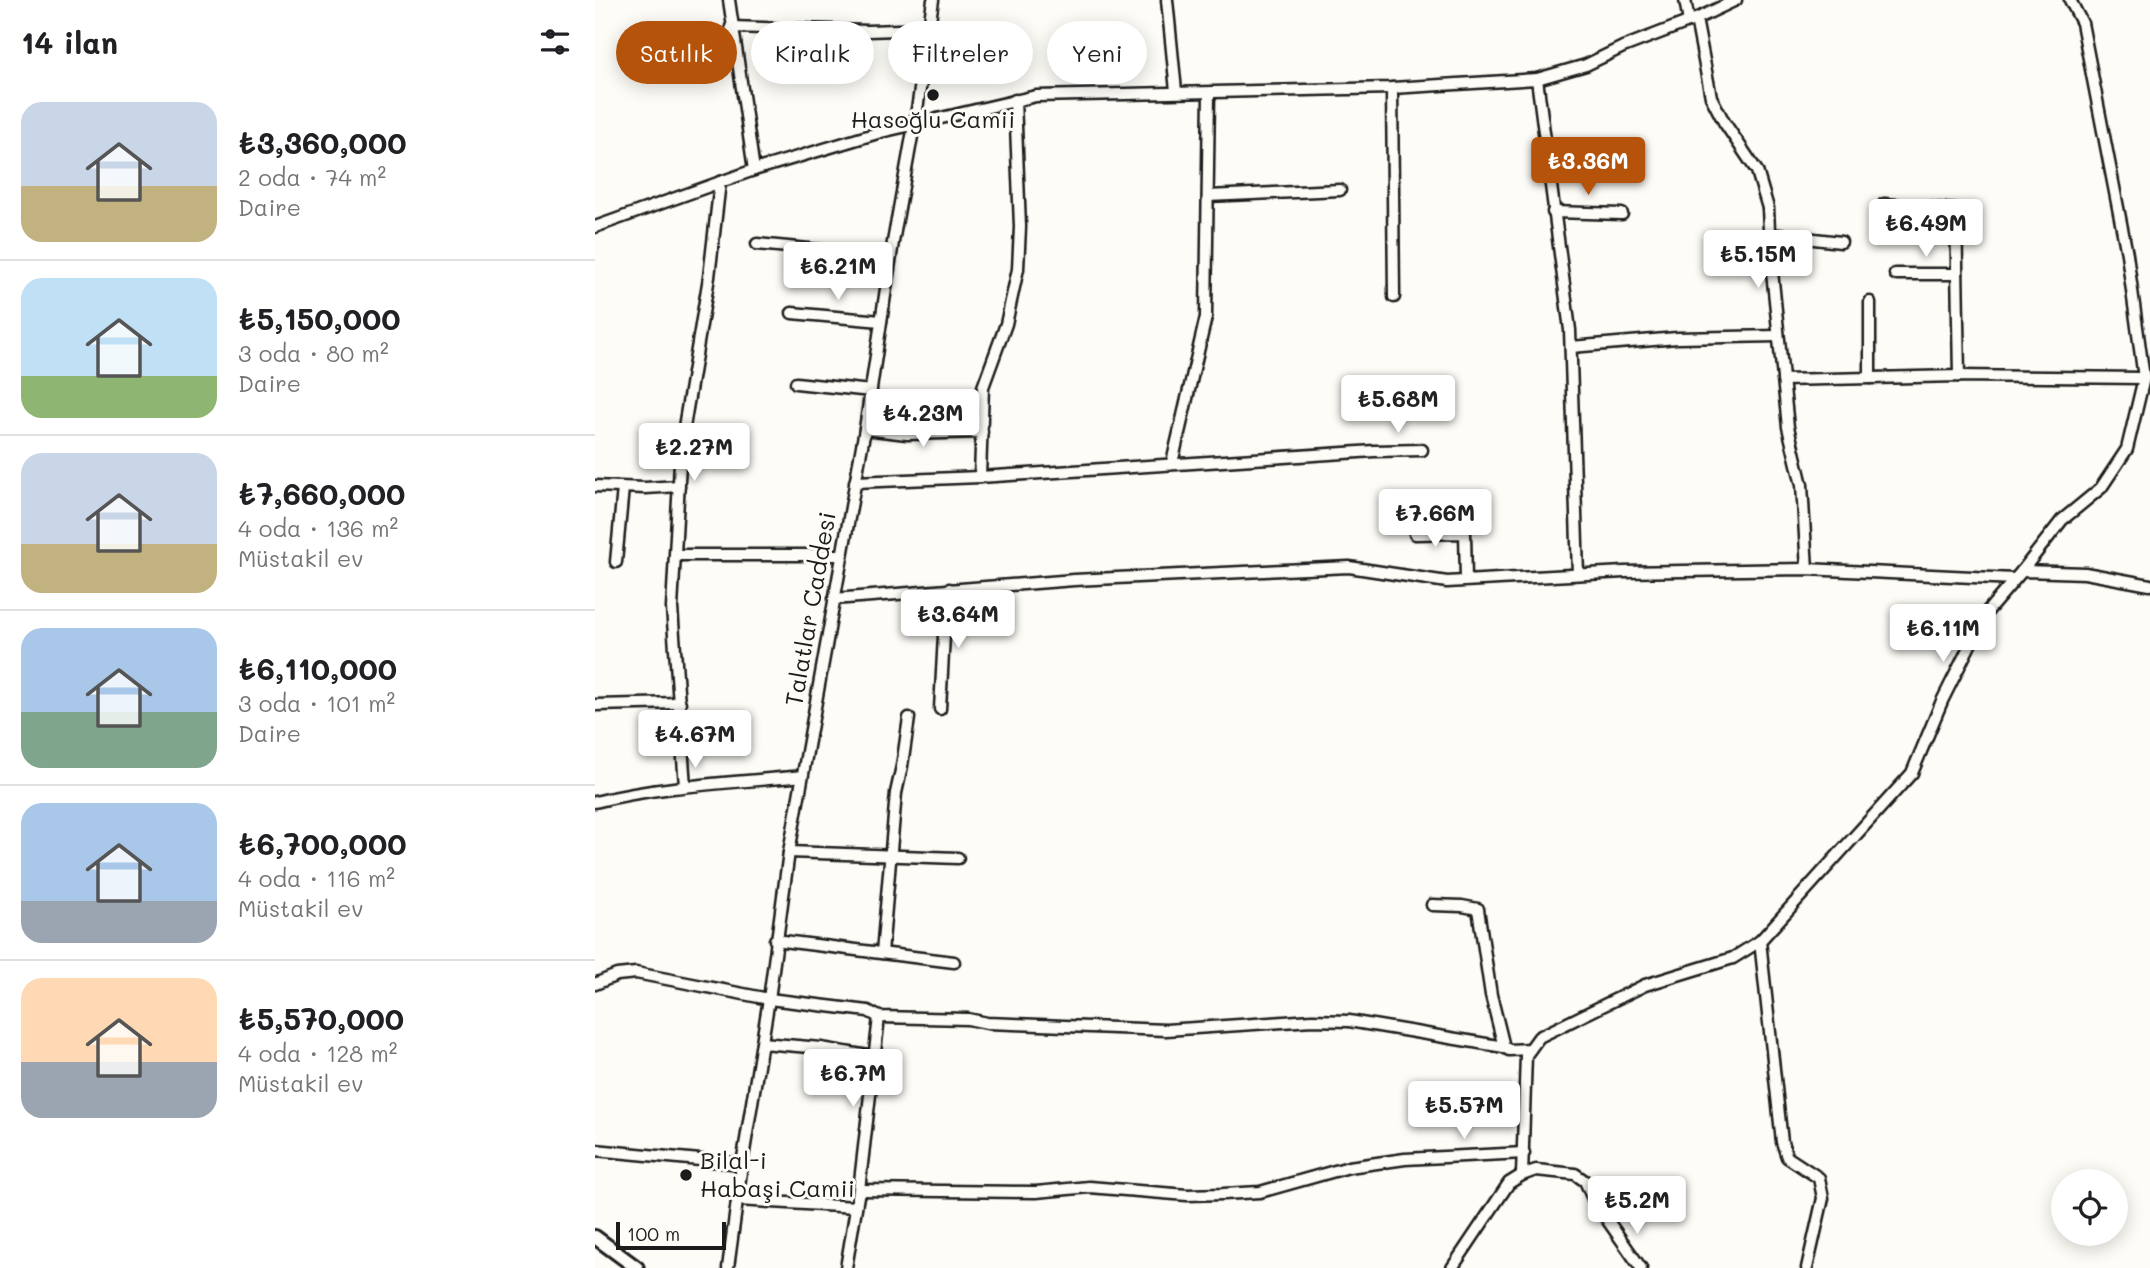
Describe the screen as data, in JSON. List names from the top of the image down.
{
  "streets": {
    "street": ["Talatlar Caddesi"]
  },
  "places": ["Hasoğlu Camii", "Bilal-i Habaşi Camii"],
  "scale_bar": "100 m",
  "page": {
    "heading": "14 ilan",
    "chip": [
      "Satılık",
      "Kiralık",
      "Filtreler",
      "Yeni"
    ],
    "list": [
      {
        "name": "₺3,360,000",
        "note": "2 oda · 74 m² · Daire"
      },
      {
        "name": "₺5,150,000",
        "note": "3 oda · 80 m² · Daire"
      },
      {
        "name": "₺7,660,000",
        "note": "4 oda · 136 m² · Müstakil ev"
      },
      {
        "name": "₺6,110,000",
        "note": "3 oda · 101 m² · Daire"
      },
      {
        "name": "₺6,700,000",
        "note": "4 oda · 116 m² · Müstakil ev"
      },
      {
        "name": "₺5,570,000",
        "note": "4 oda · 128 m² · Müstakil ev"
      }
    ],
    "price": [
      "₺3.36M",
      "₺6.49M",
      "₺5.15M",
      "₺6.21M",
      "₺5.68M",
      "₺4.23M",
      "₺2.27M",
      "₺7.66M",
      "₺3.64M",
      "₺6.11M",
      "₺4.67M",
      "₺6.7M",
      "₺5.57M",
      "₺5.2M"
    ],
    "scale": "100 m"
  }
}
